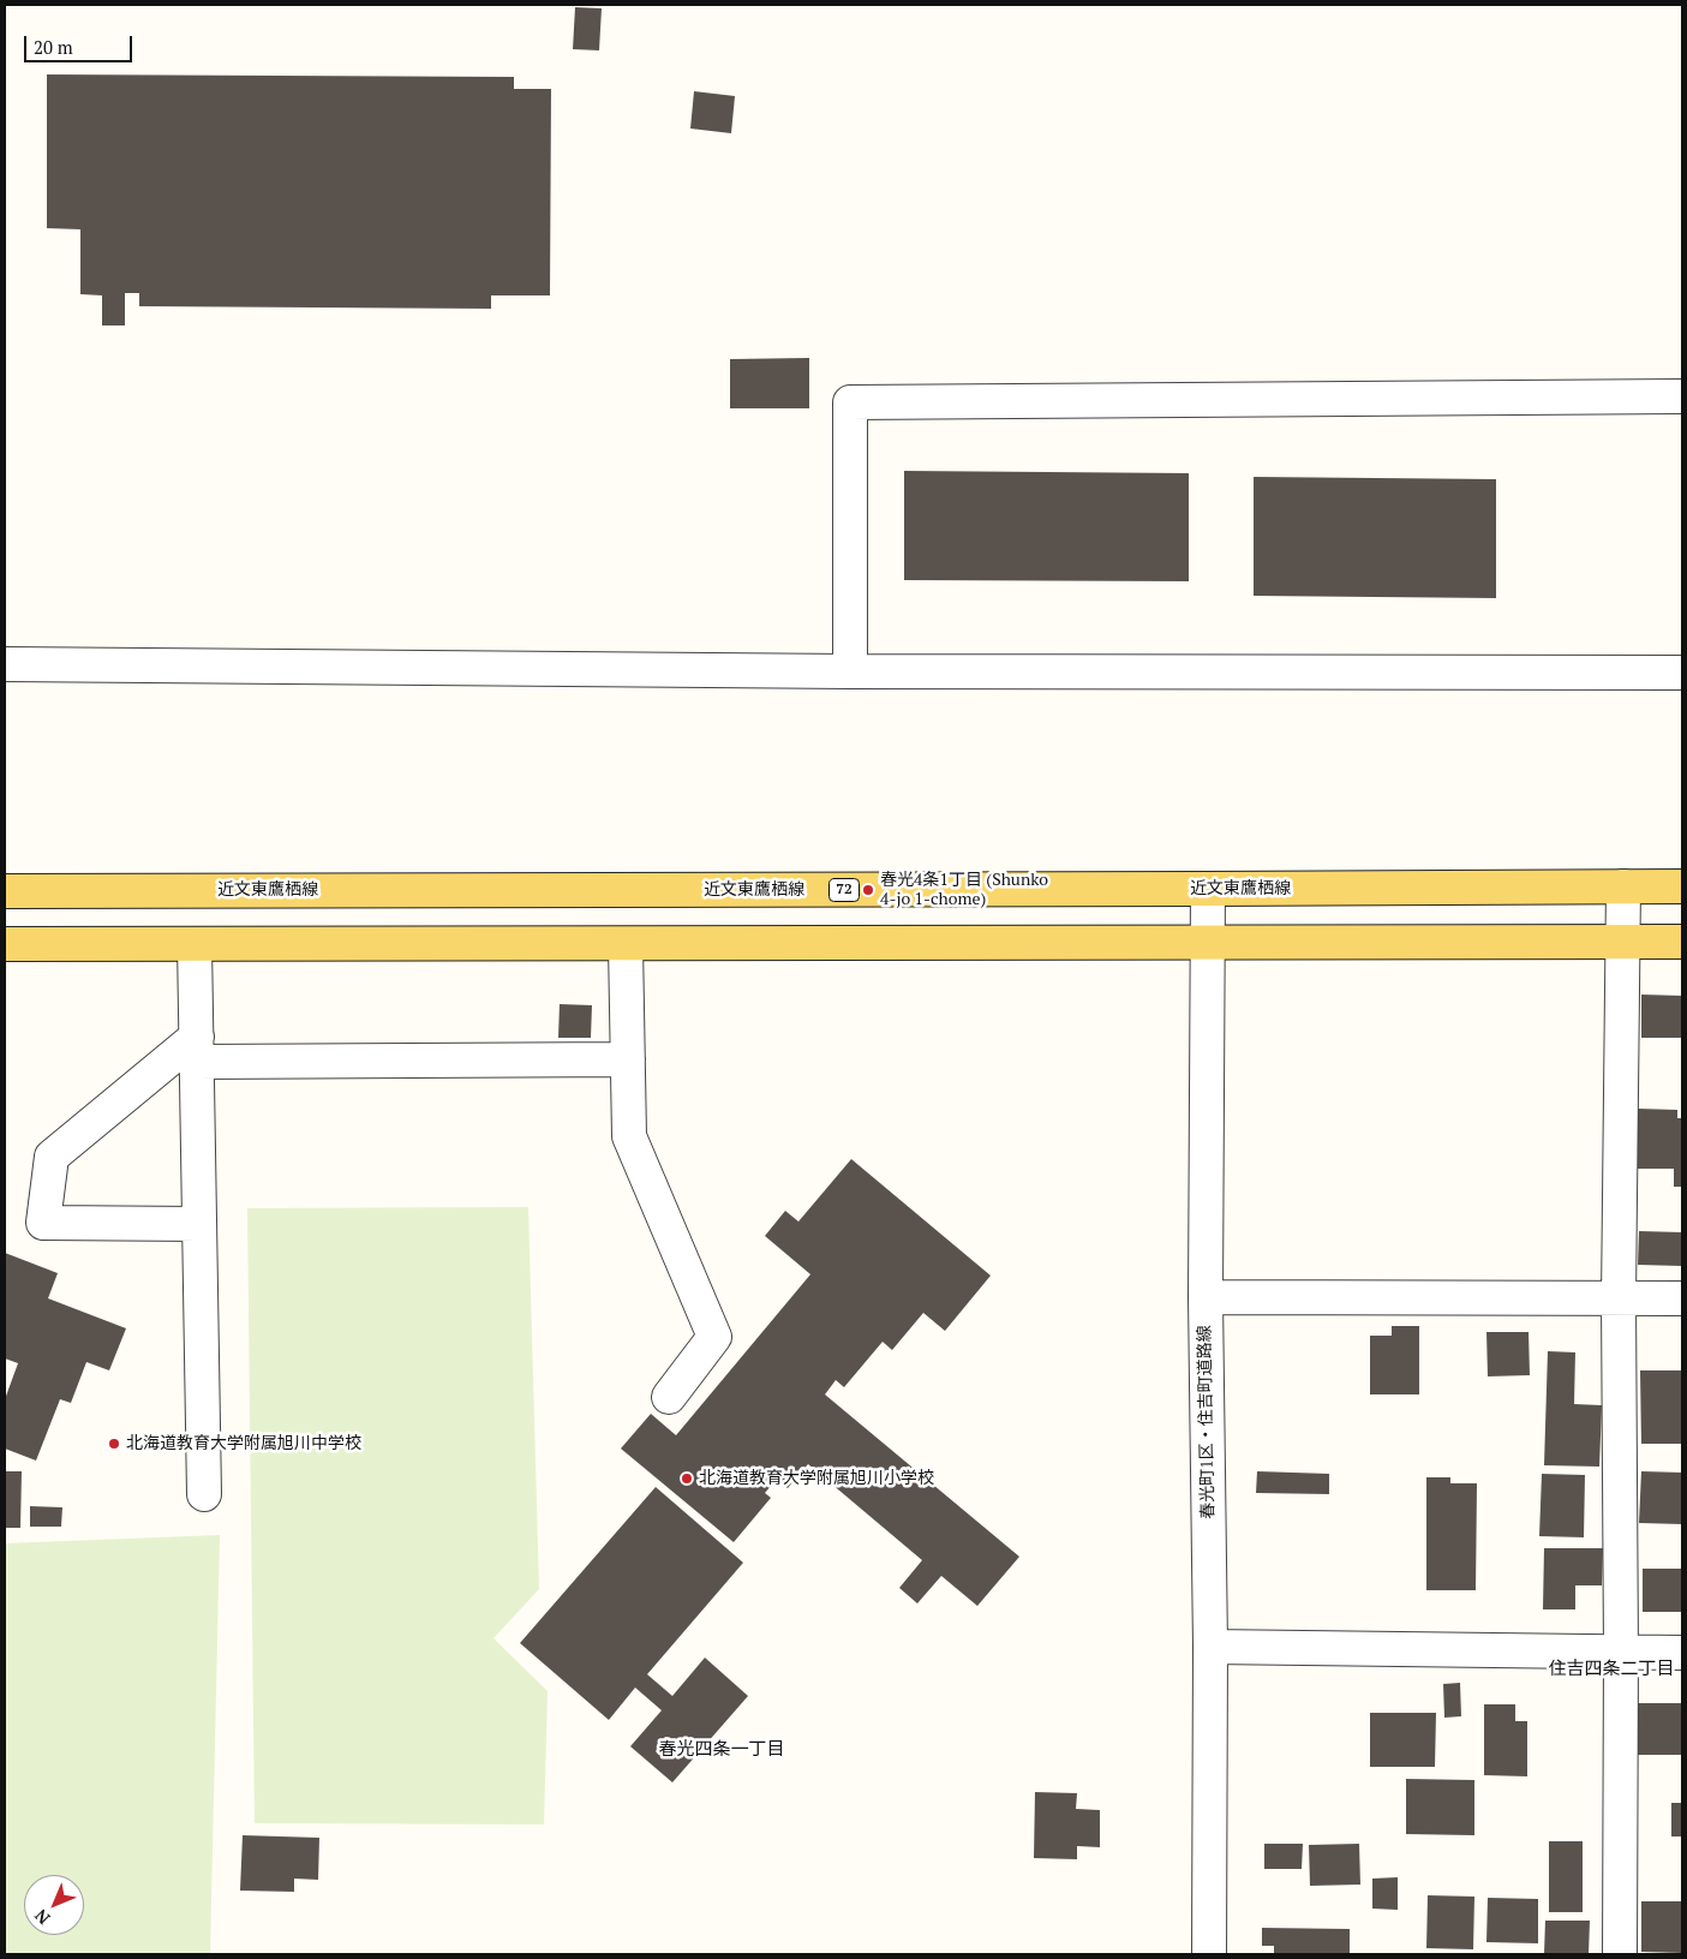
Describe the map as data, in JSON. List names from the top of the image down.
{
  "streets": {
    "main road": ["近文東鷹栖線", "72"],
    "street": ["春光町1区・住吉町道路線"]
  },
  "crossings": [
    ["近文東鷹栖線", "春光町1区・住吉町道路線"]
  ],
  "districts": ["住吉四条二丁目", "春光四条一丁目"],
  "places": ["春光4条1丁目 (Shunko 4-jo 1-chome)", "北海道教育大学附属旭川中学校", "北海道教育大学附属旭川小学校"],
  "scale_bar": "20 m",
  "north": "bottom left"
}
